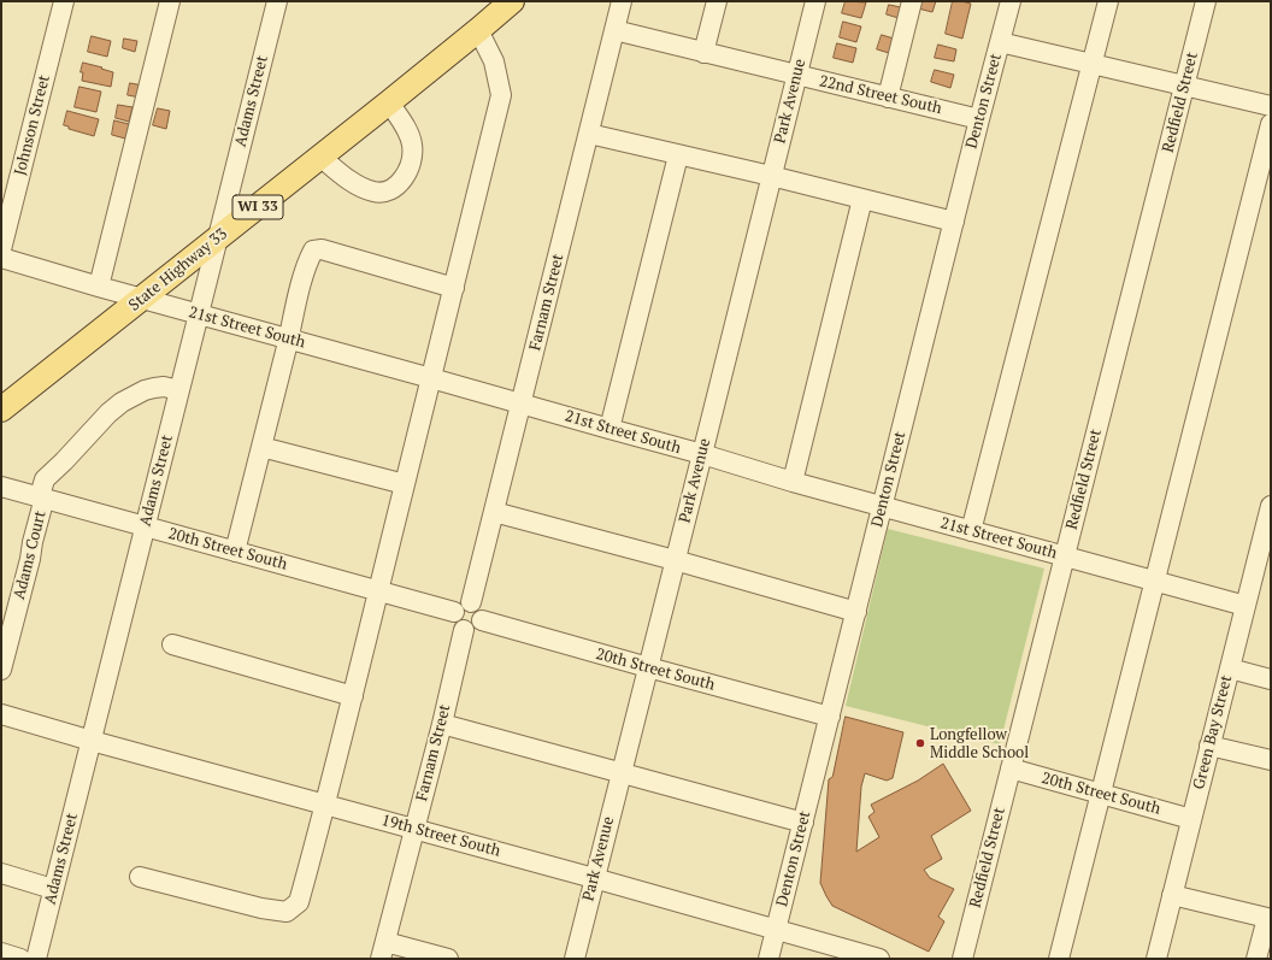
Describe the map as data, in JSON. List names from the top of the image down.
{
  "streets": {
    "main road": ["WI 33", "State Highway 33"],
    "street": [
      "22nd Street South",
      "Adams Street",
      "Park Avenue",
      "Denton Street",
      "Redfield Street",
      "Johnson Street",
      "Farnam Street",
      "21st Street South",
      "20th Street South",
      "Adams Court",
      "Green Bay Street",
      "19th Street South"
    ]
  },
  "crossings": [
    ["22nd Street South", "Park Avenue"],
    ["22nd Street South", "Denton Street"],
    ["22nd Street South", "Farnam Street"],
    ["Adams Street", "State Highway 33"],
    ["Adams Street", "21st Street South"],
    ["Adams Street", "20th Street South"],
    ["Adams Street", "Adams Court"],
    ["Adams Street", "19th Street South"],
    ["Park Avenue", "21st Street South"],
    ["Park Avenue", "20th Street South"],
    ["Park Avenue", "19th Street South"],
    ["Denton Street", "21st Street South"],
    ["Denton Street", "20th Street South"],
    ["Denton Street", "19th Street South"],
    ["Redfield Street", "21st Street South"],
    ["Redfield Street", "20th Street South"],
    ["State Highway 33", "21st Street South"],
    ["Farnam Street", "21st Street South"],
    ["Farnam Street", "20th Street South"],
    ["Farnam Street", "19th Street South"],
    ["21st Street South", "Green Bay Street"],
    ["20th Street South", "Adams Court"],
    ["20th Street South", "Green Bay Street"]
  ],
  "places": ["Longfellow Middle School"]
}
